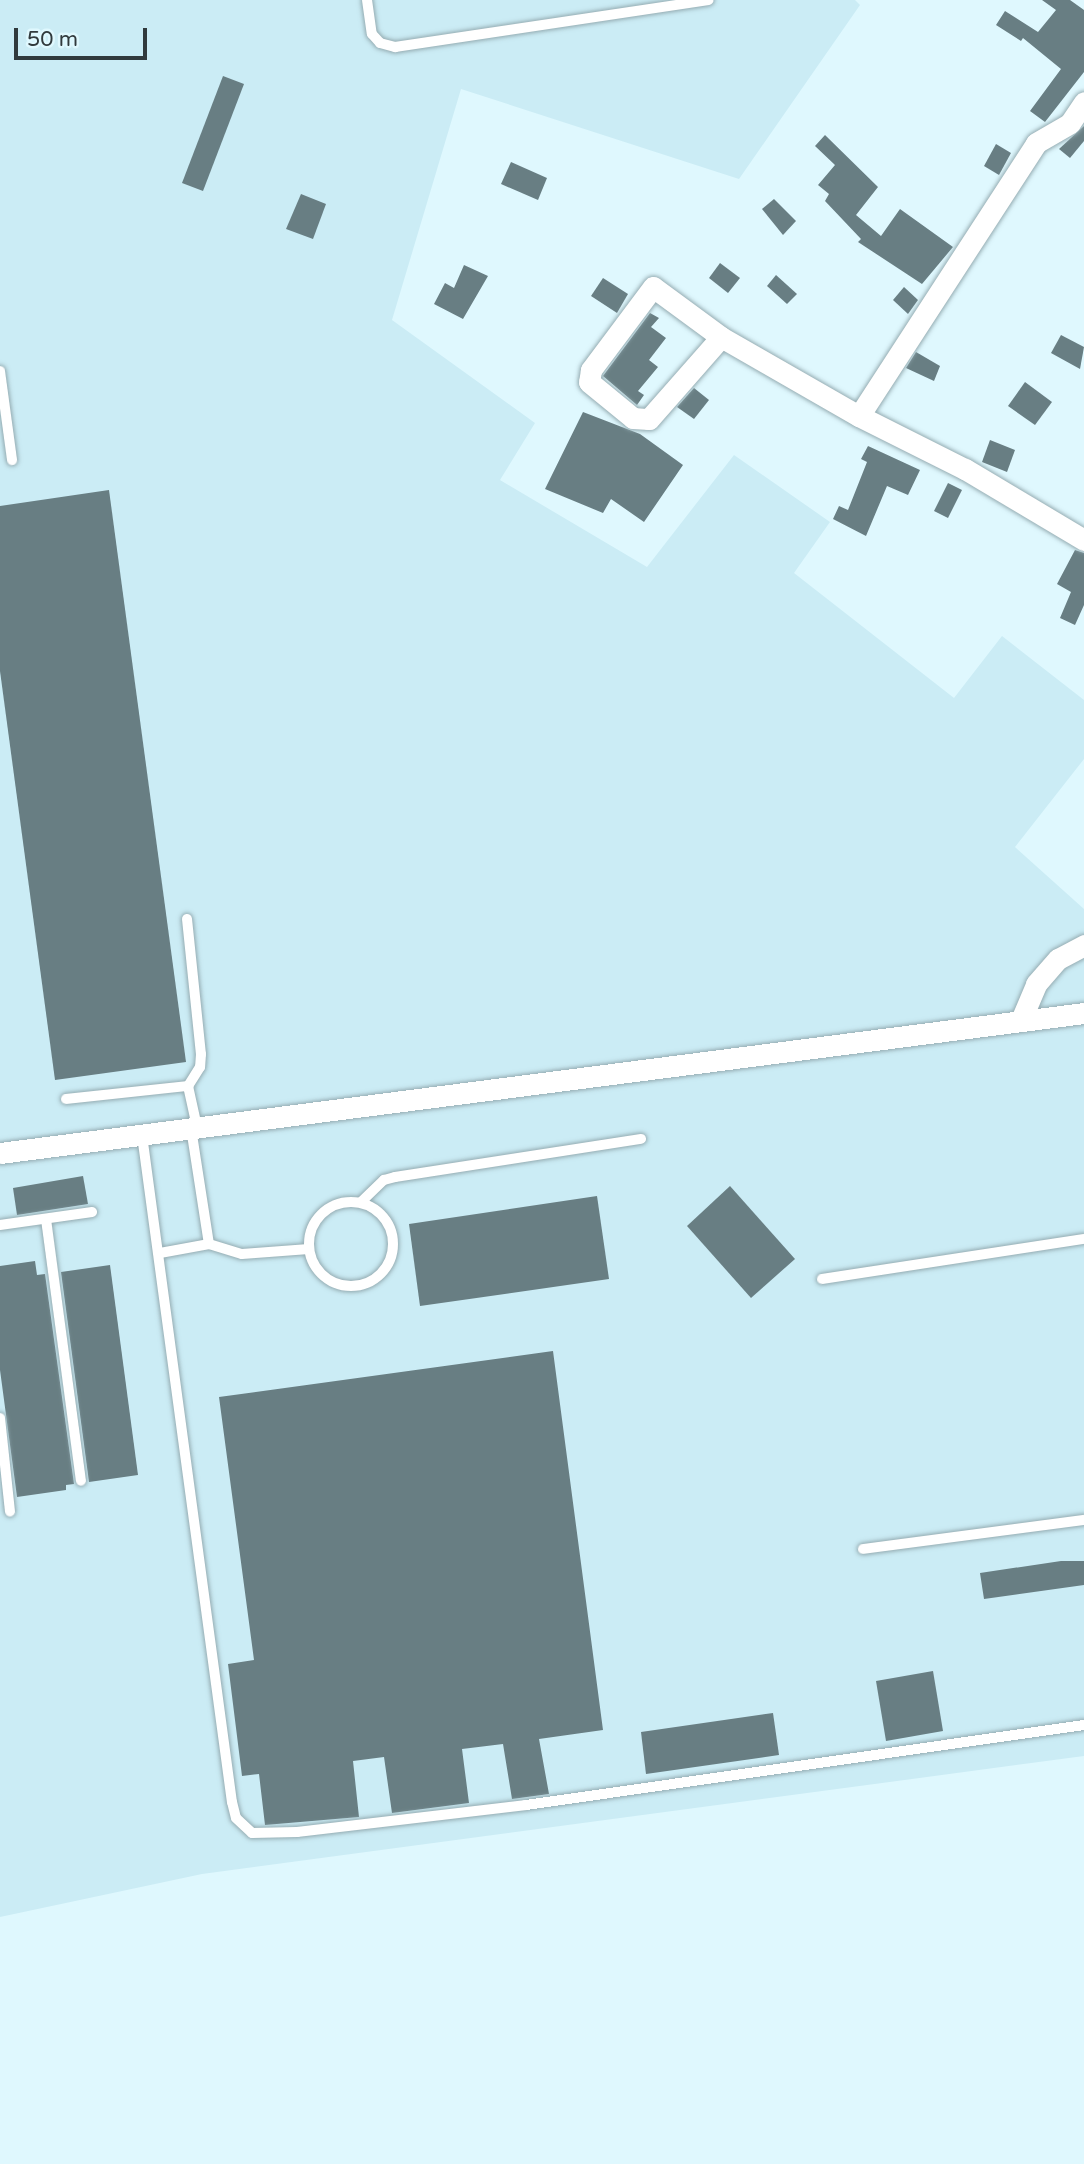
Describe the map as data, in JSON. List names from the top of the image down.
{
  "scale_bar": "50 m"
}
